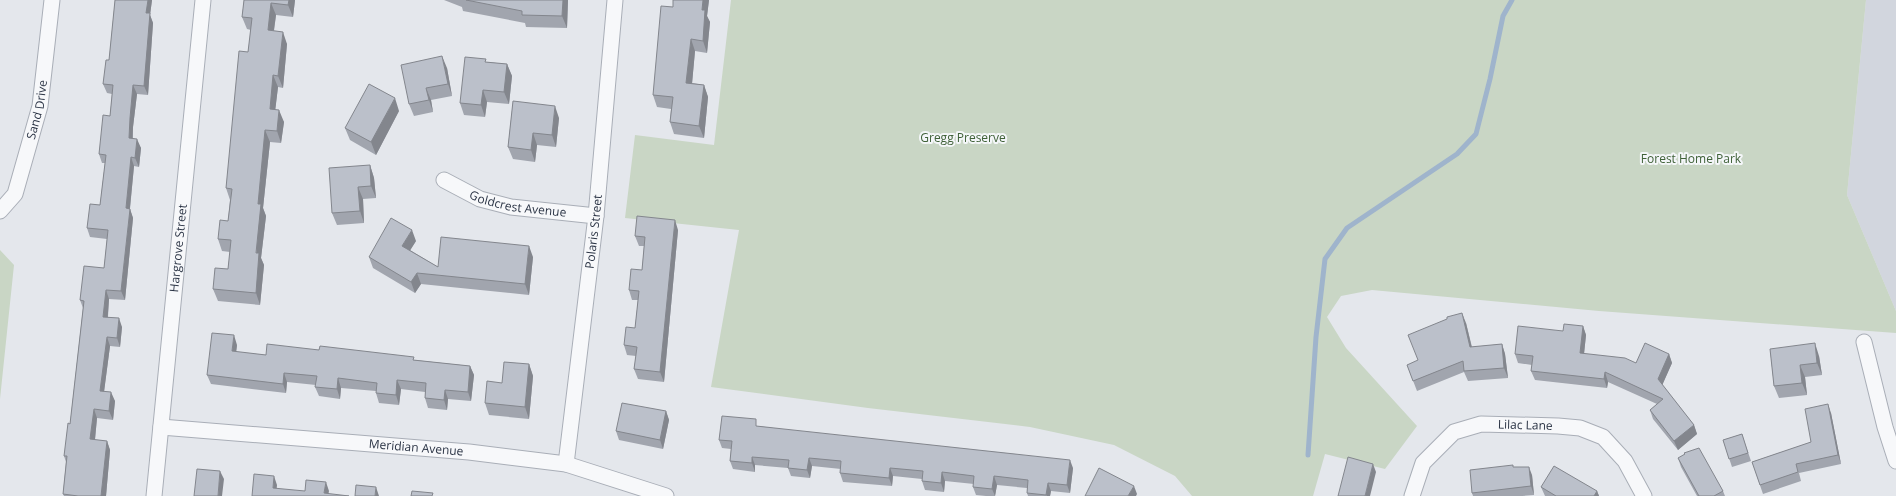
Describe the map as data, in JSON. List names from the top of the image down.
{
  "streets": {
    "street": [
      "Sand Drive",
      "Goldcrest Avenue",
      "Polaris Street",
      "Hargrove Street",
      "Lilac Lane",
      "Meridian Avenue"
    ]
  },
  "crossings": [
    ["Goldcrest Avenue", "Polaris Street"],
    ["Polaris Street", "Meridian Avenue"],
    ["Hargrove Street", "Meridian Avenue"]
  ],
  "parks": ["Gregg Preserve", "Forest Home Park"]
}
